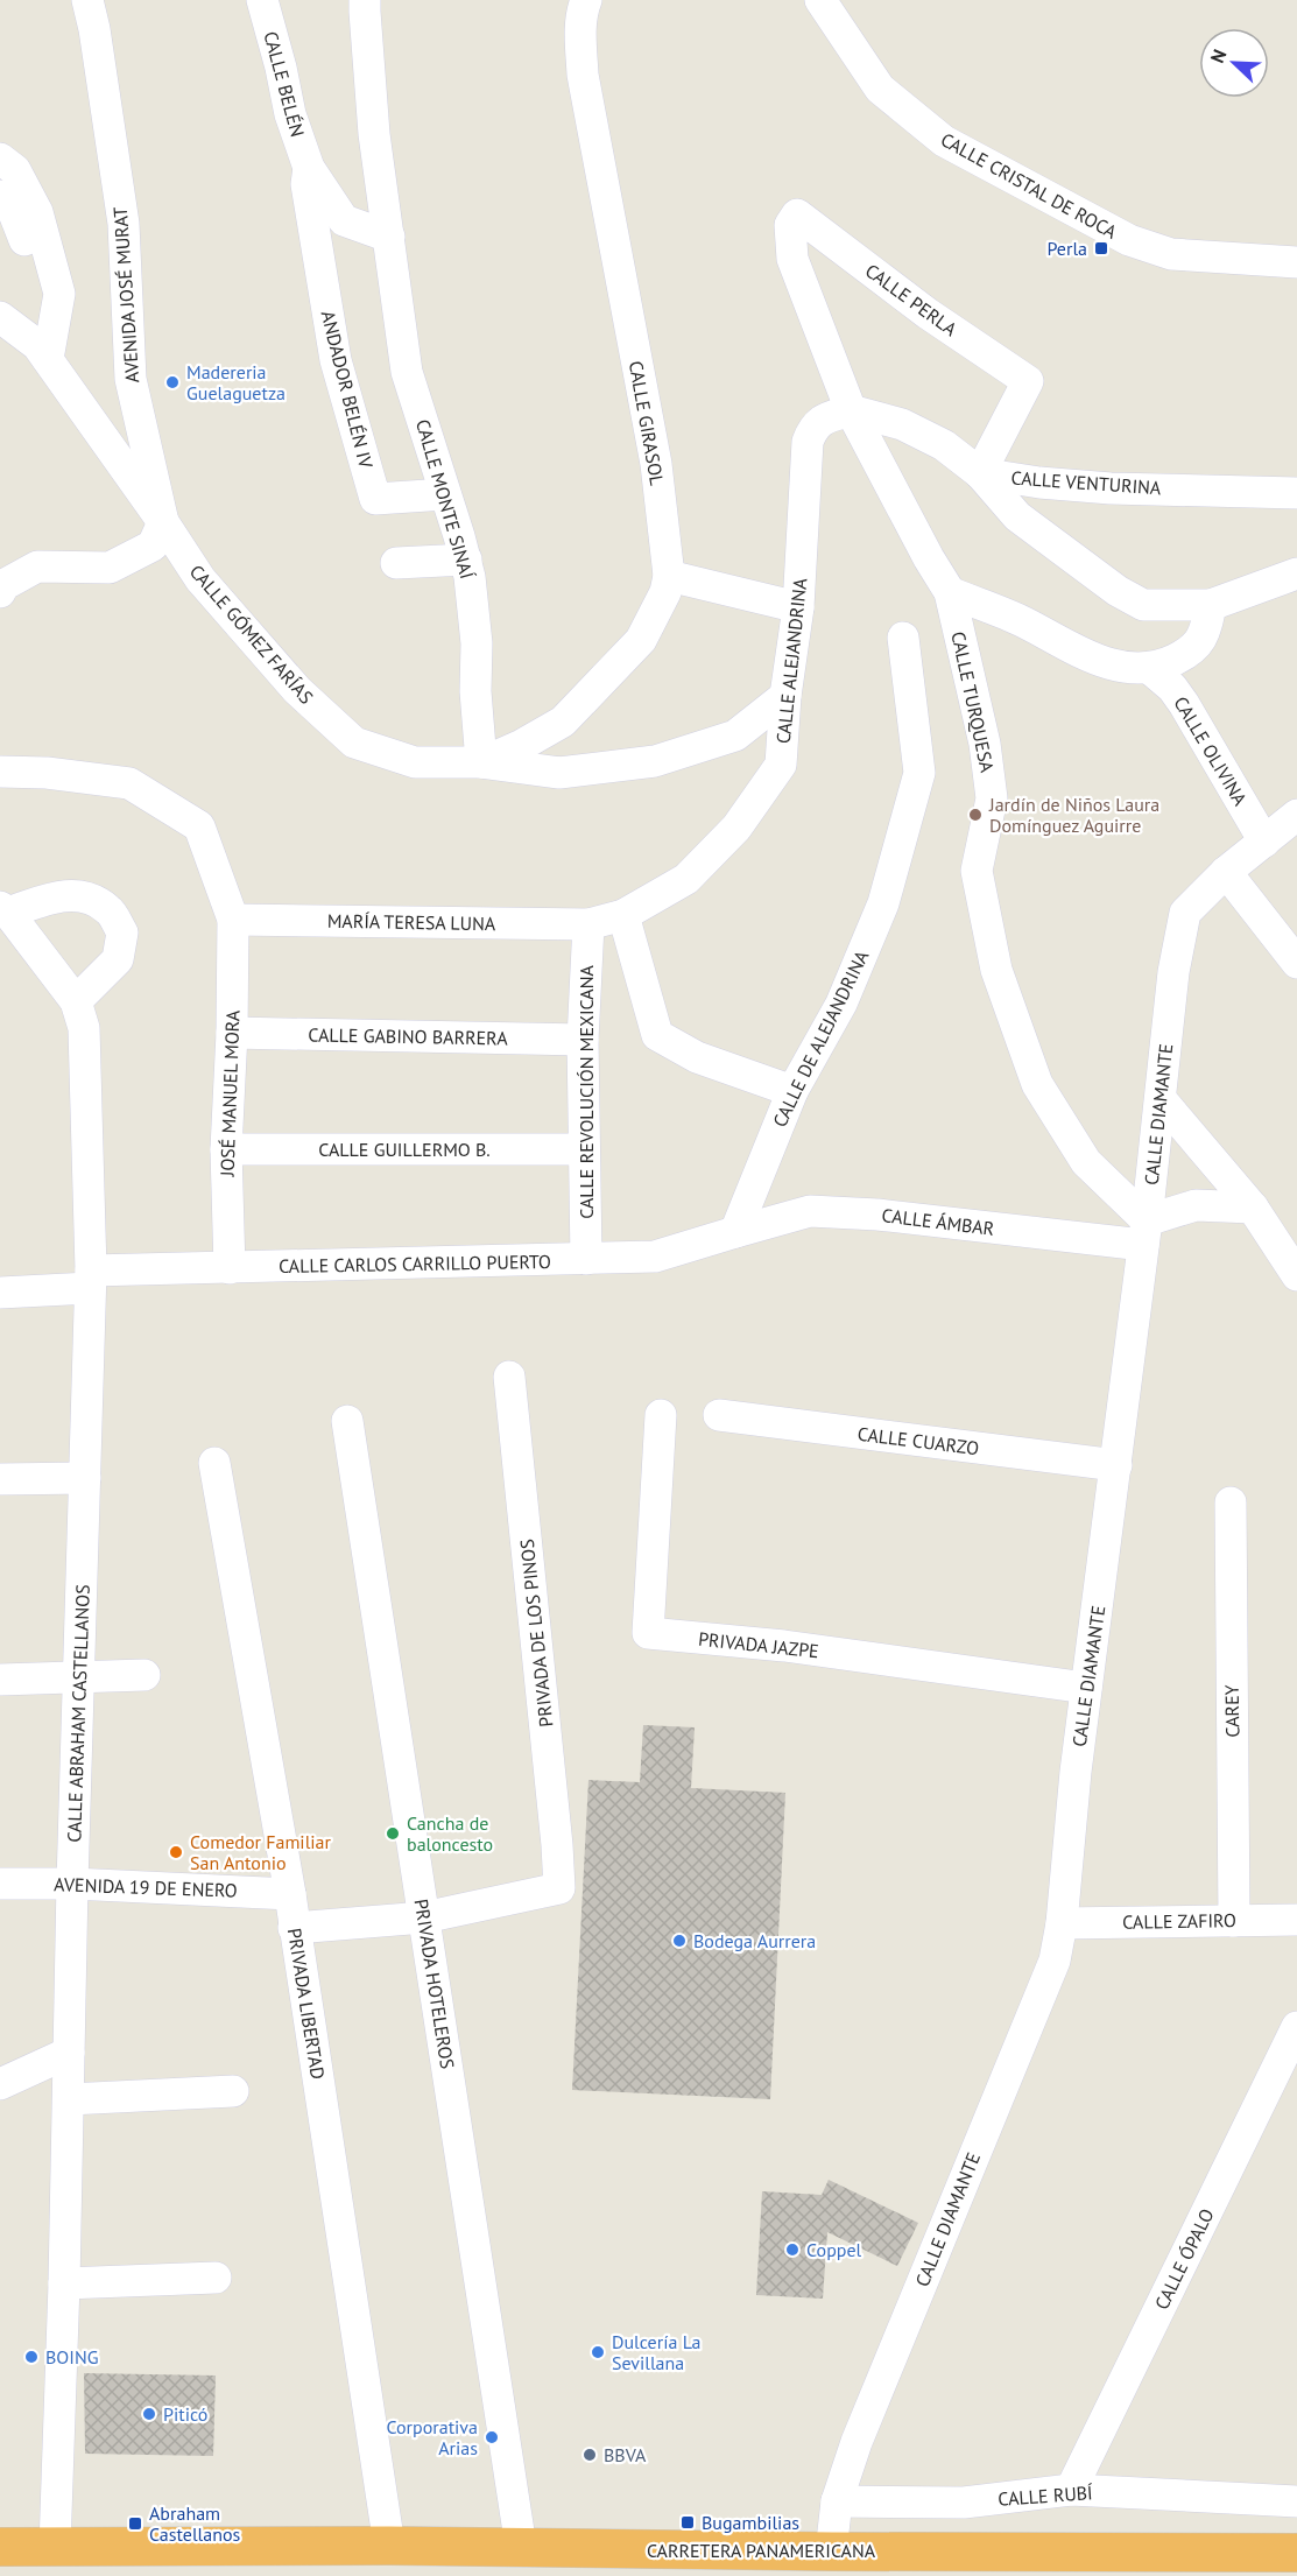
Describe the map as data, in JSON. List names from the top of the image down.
{
  "streets": {
    "highway": ["CARRETERA PANAMERICANA"],
    "street": [
      "CALLE BELÉN",
      "CALLE CRISTAL DE ROCA",
      "AVENIDA JOSÉ MURAT",
      "CALLE PERLA",
      "ANDADOR BELÉN IV",
      "CALLE GIRASOL",
      "CALLE VENTURINA",
      "CALLE MONTE SINAÍ",
      "CALLE GÓMEZ FARÍAS",
      "CALLE ALEJANDRINA",
      "CALLE TURQUESA",
      "CALLE OLIVINA",
      "MARÍA TERESA LUNA",
      "CALLE GABINO BARRERA",
      "CALLE DE ALEJANDRINA",
      "CALLE REVOLUCIÓN MEXICANA",
      "JOSÉ MANUEL MORA",
      "CALLE DIAMANTE",
      "CALLE GUILLERMO B.",
      "CALLE ÁMBAR",
      "CALLE CARLOS CARRILLO PUERTO",
      "CALLE CUARZO",
      "PRIVADA DE LOS PINOS",
      "PRIVADA JAZPE",
      "CAREY",
      "CALLE ABRAHAM CASTELLANOS",
      "AVENIDA 19 DE ENERO",
      "CALLE ZAFIRO",
      "PRIVADA HOTELEROS",
      "PRIVADA LIBERTAD",
      "CALLE ÓPALO",
      "CALLE RUBÍ"
    ]
  },
  "crossings": [
    ["CALLE BELÉN", "ANDADOR BELÉN IV"],
    ["AVENIDA JOSÉ MURAT", "CALLE GÓMEZ FARÍAS"],
    ["CALLE PERLA", "CALLE VENTURINA"],
    ["CALLE PERLA", "CALLE TURQUESA"],
    ["ANDADOR BELÉN IV", "CALLE MONTE SINAÍ"],
    ["CALLE GIRASOL", "CALLE MONTE SINAÍ"],
    ["CALLE GIRASOL", "CALLE GÓMEZ FARÍAS"],
    ["CALLE VENTURINA", "CALLE ALEJANDRINA"],
    ["CALLE VENTURINA", "CALLE TURQUESA"],
    ["CALLE MONTE SINAÍ", "CALLE GÓMEZ FARÍAS"],
    ["CALLE GÓMEZ FARÍAS", "CALLE ALEJANDRINA"],
    ["CALLE ALEJANDRINA", "CALLE TURQUESA"],
    ["CALLE ALEJANDRINA", "MARÍA TERESA LUNA"],
    ["CALLE ALEJANDRINA", "CALLE REVOLUCIÓN MEXICANA"],
    ["CALLE TURQUESA", "CALLE DIAMANTE"],
    ["CALLE TURQUESA", "CALLE ÁMBAR"],
    ["CALLE OLIVINA", "CALLE DIAMANTE"],
    ["MARÍA TERESA LUNA", "CALLE REVOLUCIÓN MEXICANA"],
    ["MARÍA TERESA LUNA", "JOSÉ MANUEL MORA"],
    ["CALLE GABINO BARRERA", "CALLE REVOLUCIÓN MEXICANA"],
    ["CALLE GABINO BARRERA", "JOSÉ MANUEL MORA"],
    ["CALLE DE ALEJANDRINA", "CALLE ÁMBAR"],
    ["CALLE DE ALEJANDRINA", "CALLE CARLOS CARRILLO PUERTO"],
    ["CALLE REVOLUCIÓN MEXICANA", "CALLE GUILLERMO B."],
    ["CALLE REVOLUCIÓN MEXICANA", "CALLE CARLOS CARRILLO PUERTO"],
    ["JOSÉ MANUEL MORA", "CALLE GUILLERMO B."],
    ["JOSÉ MANUEL MORA", "CALLE CARLOS CARRILLO PUERTO"],
    ["CALLE DIAMANTE", "CALLE ÁMBAR"],
    ["CALLE DIAMANTE", "CALLE CUARZO"],
    ["CALLE DIAMANTE", "PRIVADA JAZPE"],
    ["CALLE DIAMANTE", "CALLE ZAFIRO"],
    ["CALLE DIAMANTE", "CALLE RUBÍ"],
    ["CALLE DIAMANTE", "CARRETERA PANAMERICANA"],
    ["CALLE ÁMBAR", "CALLE CARLOS CARRILLO PUERTO"],
    ["CALLE CARLOS CARRILLO PUERTO", "CALLE ABRAHAM CASTELLANOS"],
    ["PRIVADA DE LOS PINOS", "PRIVADA HOTELEROS"],
    ["CAREY", "CALLE ZAFIRO"],
    ["CALLE ABRAHAM CASTELLANOS", "AVENIDA 19 DE ENERO"],
    ["CALLE ABRAHAM CASTELLANOS", "CARRETERA PANAMERICANA"],
    ["AVENIDA 19 DE ENERO", "PRIVADA LIBERTAD"],
    ["PRIVADA HOTELEROS", "CARRETERA PANAMERICANA"],
    ["PRIVADA LIBERTAD", "CARRETERA PANAMERICANA"],
    ["CALLE ÓPALO", "CALLE RUBÍ"]
  ],
  "places": {
    "transit": ["Perla", "Bugambilias", "Abraham Castellanos"],
    "other": [
      "Madereria Guelaguetza",
      "Jardín de Niños Laura Domínguez Aguirre",
      "Cancha de baloncesto",
      "Comedor Familiar San Antonio",
      "Bodega Aurrera",
      "Coppel",
      "Dulcería La Sevillana",
      "BOING",
      "Piticó",
      "Corporativa Arias",
      "BBVA"
    ]
  },
  "north": "top left"
}
